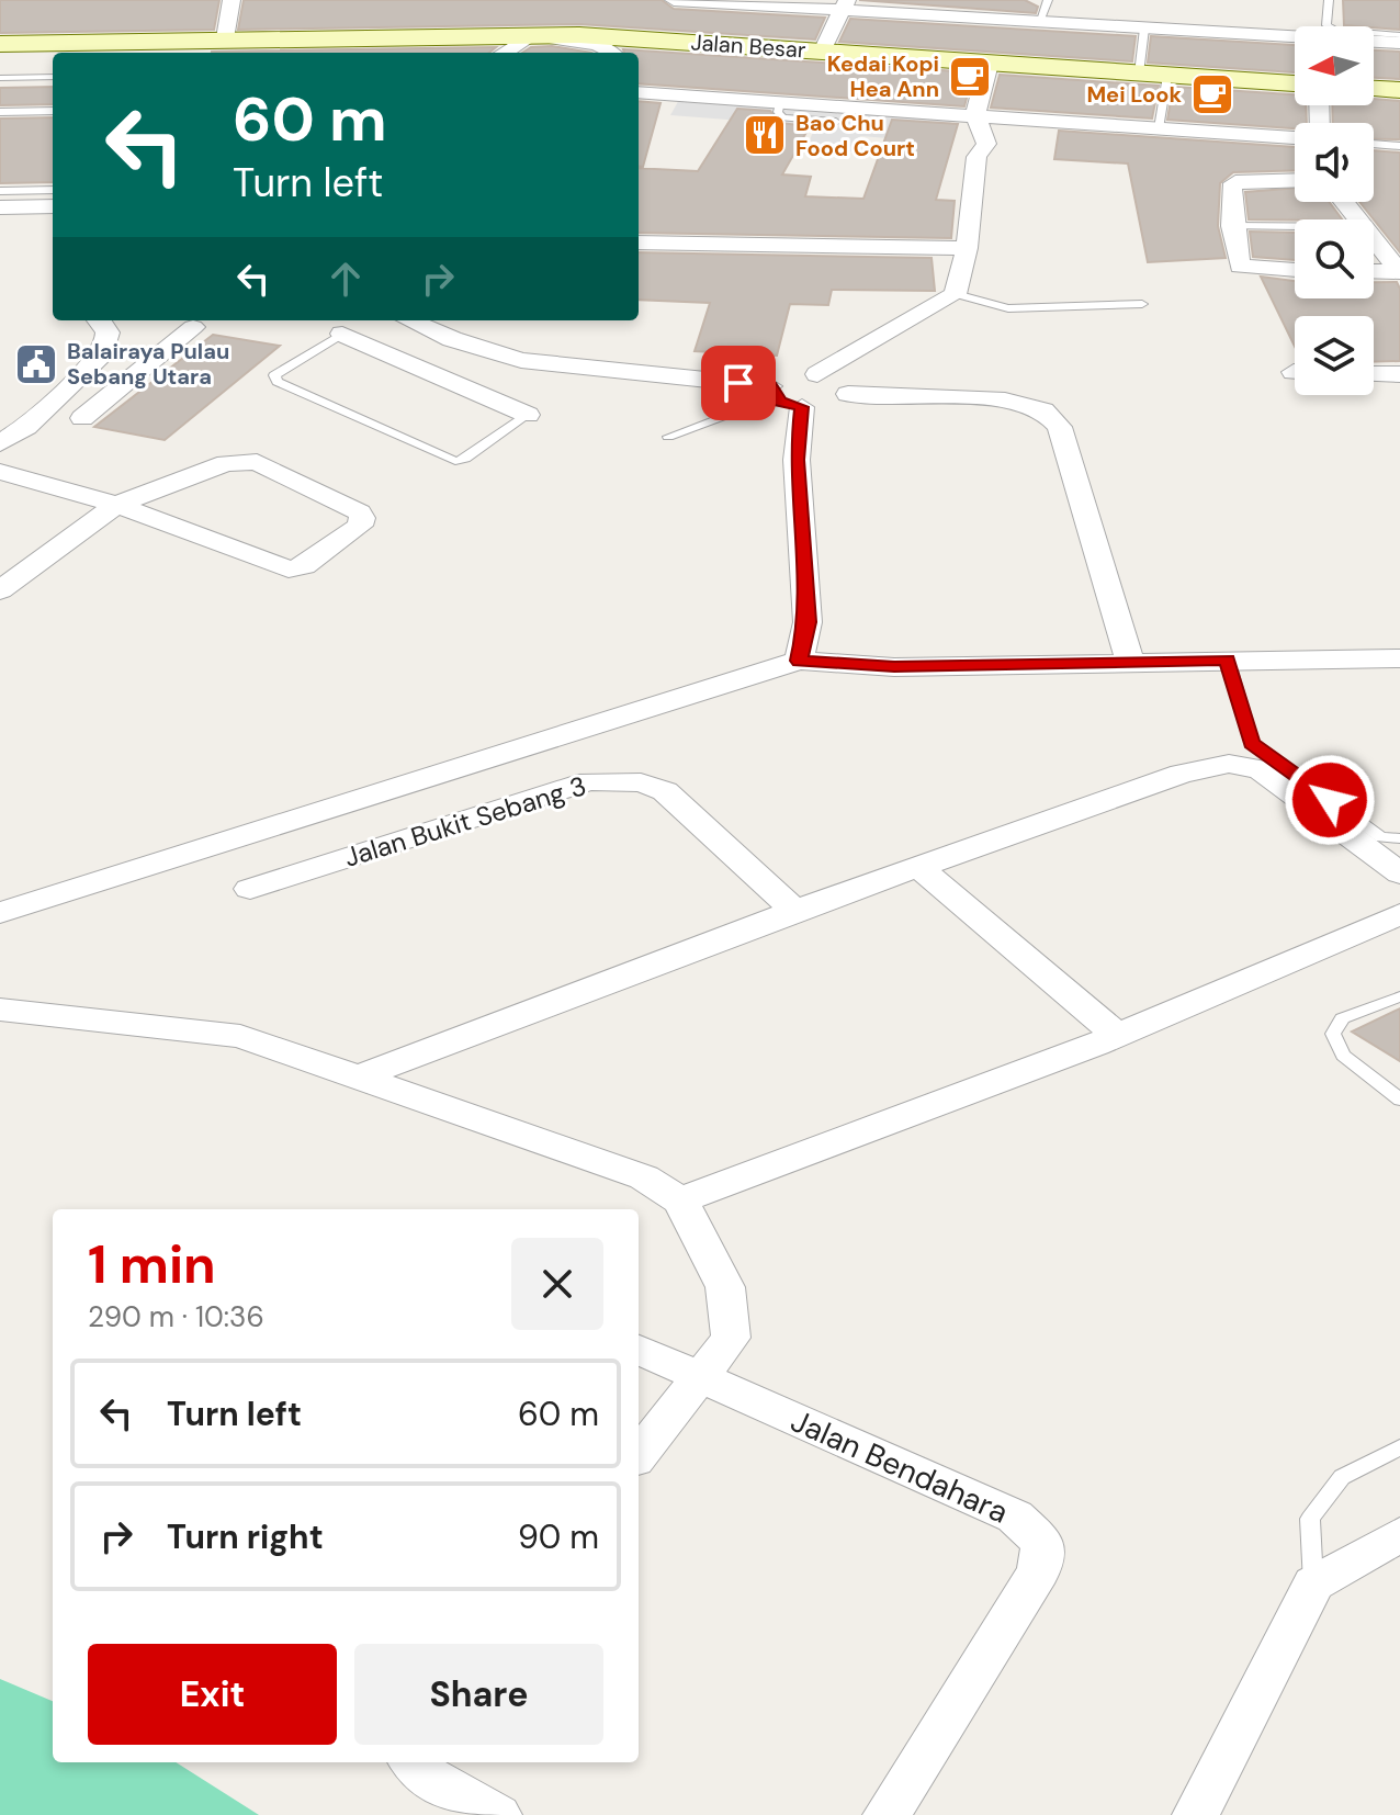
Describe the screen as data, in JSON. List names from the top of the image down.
{
  "streets": {
    "street": ["Jalan Besar", "Jalan Bukit Sebang 3", "Jalan Bendahara"]
  },
  "places": {
    "cafe": ["Kedai Kopi Hea Ann", "Mei Look"],
    "restaurant": ["Bao Chu Food Court"],
    "public building": ["Balairaya Pulau Sebang Utara"]
  },
  "north": "left",
  "page": {
    "turn": ["60 m", "Turn left"],
    "heading": ["1 min", "290 m · 10:36"],
    "list": [
      {
        "name": "Turn left",
        "value": "60 m"
      },
      {
        "name": "Turn right",
        "value": "90 m"
      }
    ],
    "buttons": ["Exit", "Share"]
  }
}
